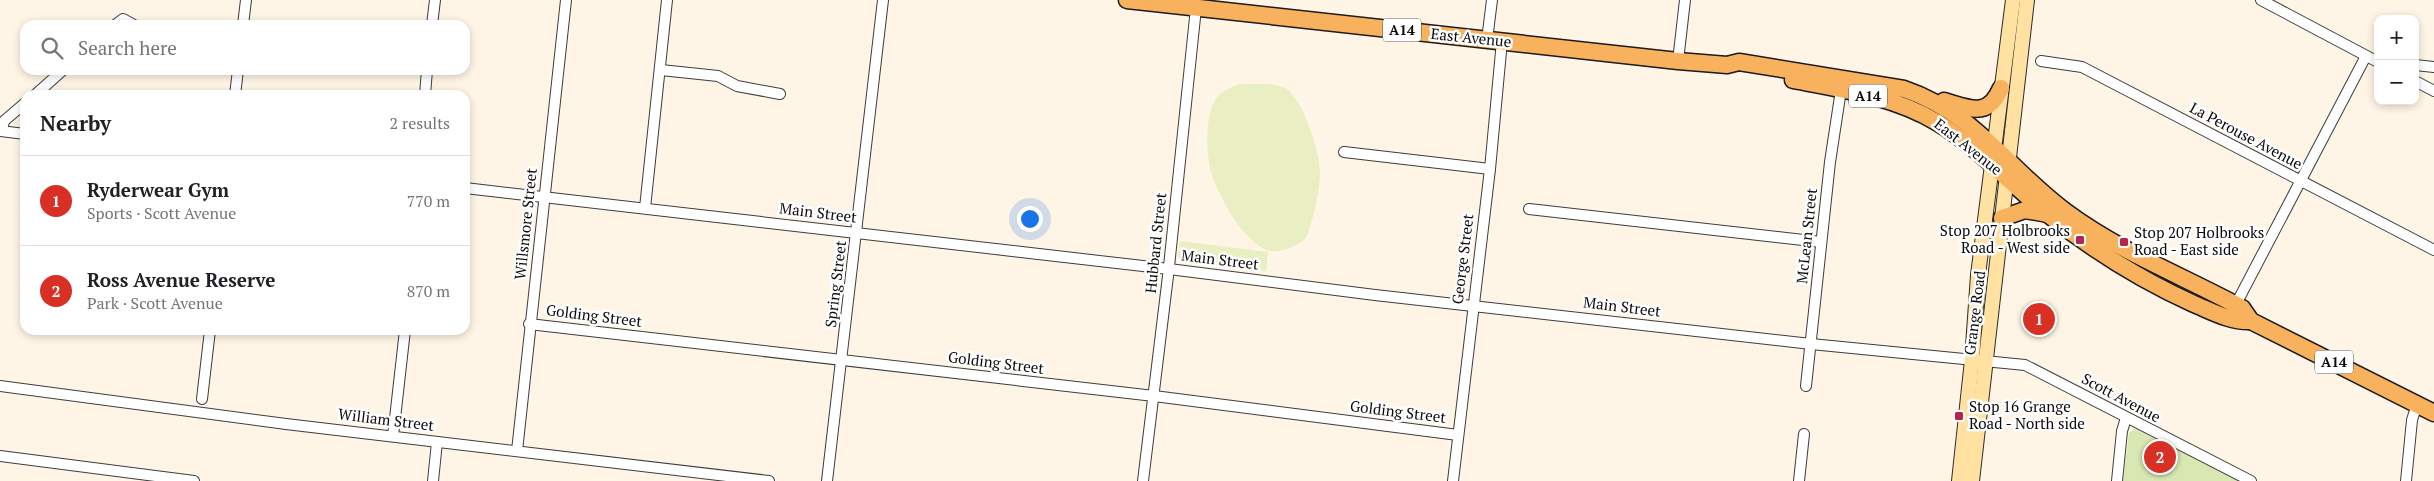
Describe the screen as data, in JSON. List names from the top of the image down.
{
  "streets": {
    "main road": ["A14", "East Avenue", "Grange Road"],
    "street": [
      "La Perouse Avenue",
      "Main Street",
      "Willsmore Street",
      "McLean Street",
      "Hubbard Street",
      "George Street",
      "Spring Street",
      "Golding Street",
      "Scott Avenue",
      "William Street"
    ]
  },
  "crossings": [
    ["A14", "East Avenue"],
    ["A14", "Grange Road"],
    ["East Avenue", "McLean Street"],
    ["East Avenue", "Hubbard Street"],
    ["East Avenue", "George Street"],
    ["East Avenue", "Grange Road"],
    ["Main Street", "Willsmore Street"],
    ["Main Street", "McLean Street"],
    ["Main Street", "Hubbard Street"],
    ["Main Street", "George Street"],
    ["Main Street", "Spring Street"],
    ["Main Street", "Grange Road"],
    ["Main Street", "Scott Avenue"],
    ["Willsmore Street", "Golding Street"],
    ["Willsmore Street", "William Street"],
    ["Hubbard Street", "Golding Street"],
    ["George Street", "Golding Street"],
    ["Spring Street", "Golding Street"],
    ["Grange Road", "Scott Avenue"]
  ],
  "places": {
    "transit": ["Stop 207 Holbrooks Road - West side", "Stop 207 Holbrooks Road - East side", "Stop 16 Grange Road - North side"]
  },
  "page": {
    "map_buttons": ["+", "−"],
    "search": "Search here",
    "heading": ["Nearby", "2 results"],
    "list": [
      {
        "mark": "1",
        "name": "Ryderwear Gym",
        "note": "Sports · Scott Avenue",
        "value": "770 m"
      },
      {
        "mark": "2",
        "name": "Ross Avenue Reserve",
        "note": "Park · Scott Avenue",
        "value": "870 m"
      }
    ],
    "pins": ["1", "2"]
  }
}
